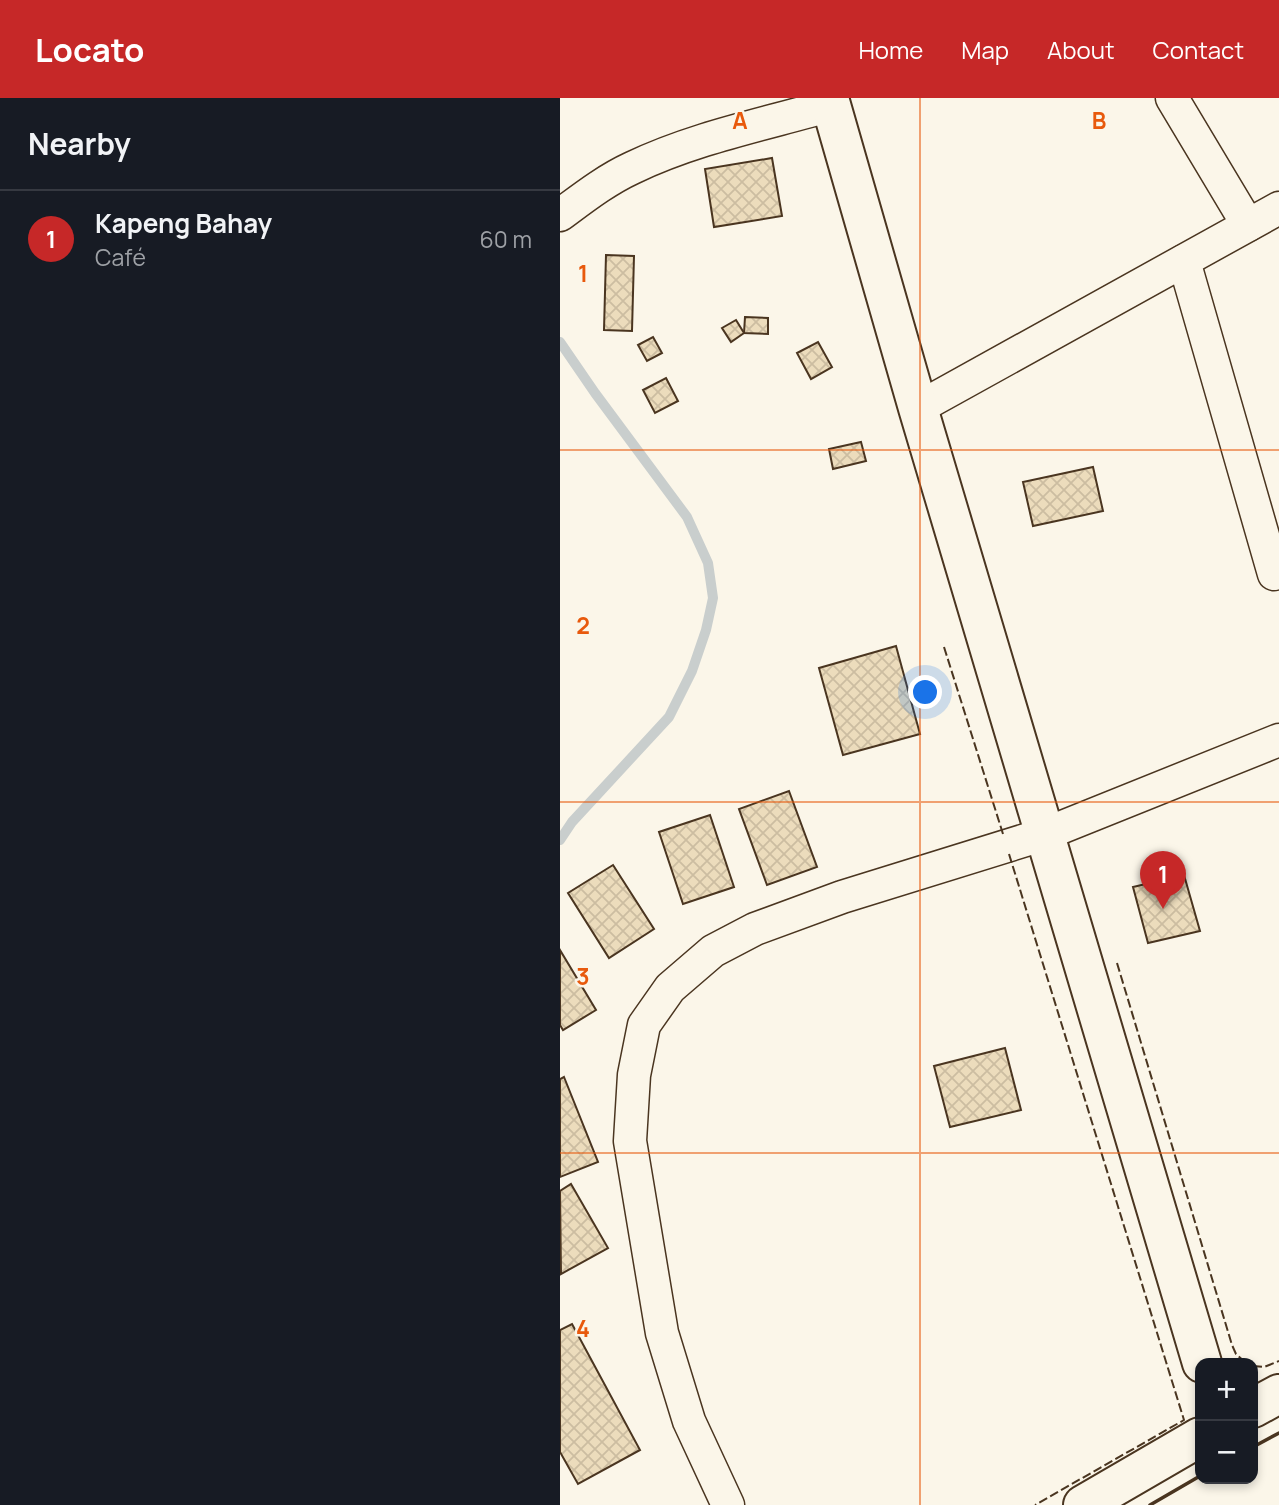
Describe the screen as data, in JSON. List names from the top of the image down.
{
  "page": {
    "header": "Locato",
    "nav": [
      "Home",
      "Map",
      "About",
      "Contact"
    ],
    "heading": "Nearby",
    "list": [
      {
        "mark": "1",
        "name": "Kapeng Bahay",
        "note": "Café",
        "value": "60 m"
      }
    ],
    "pins": "1",
    "map_buttons": ["+", "−"]
  },
  "grid": {
    "columns": ["A", "B"],
    "rows": [
      "1",
      "2",
      "3",
      "4"
    ]
  }
}
